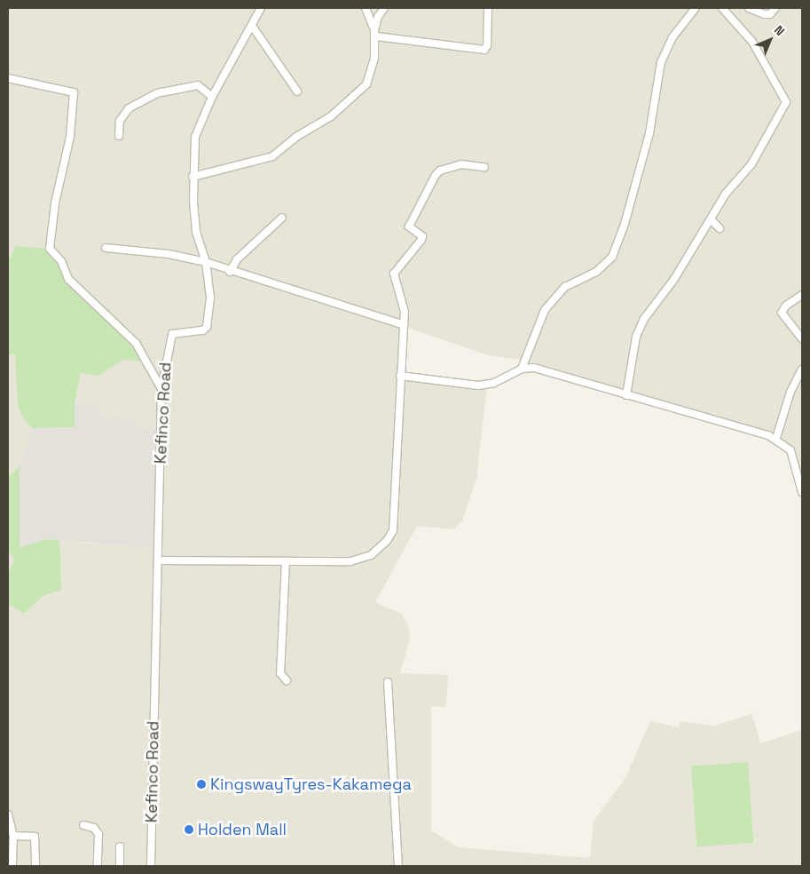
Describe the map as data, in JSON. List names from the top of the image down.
{
  "streets": {
    "street": ["Kefinco Road"]
  },
  "places": ["KingswayTyres-Kakamega", "Holden Mall"],
  "north": "top right"
}
